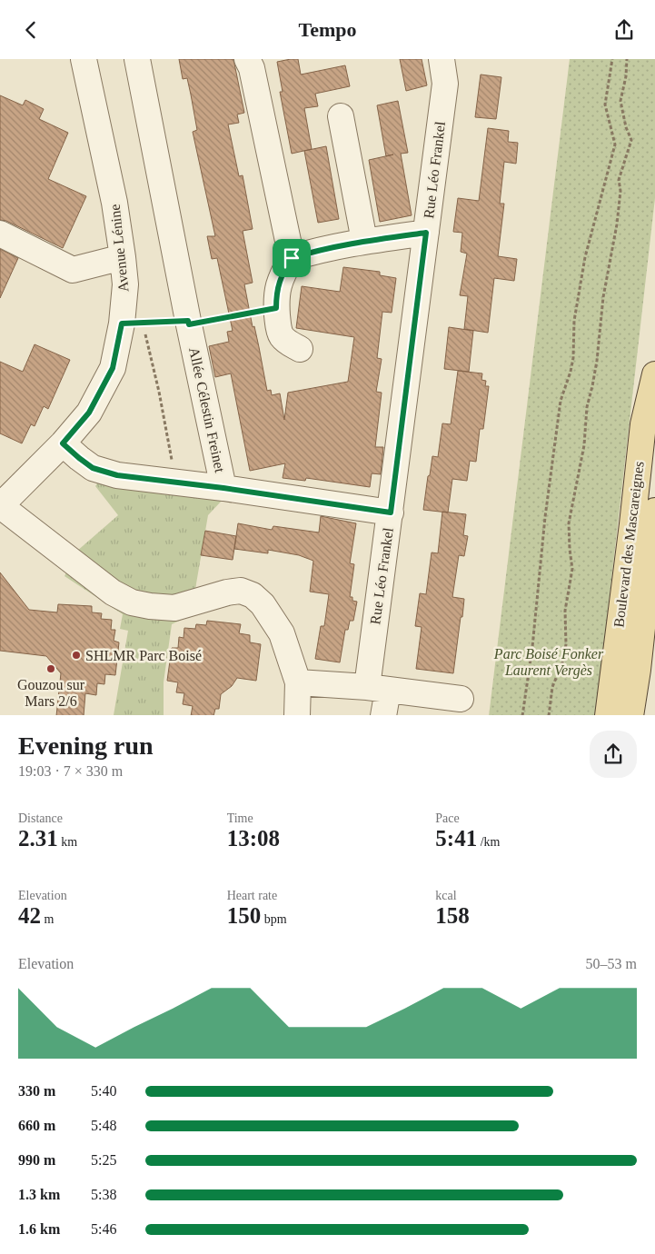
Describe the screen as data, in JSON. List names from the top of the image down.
{
  "streets": {
    "main road": ["Boulevard des Mascareignes"],
    "street": ["Rue Léo Frankel", "Avenue Lénine", "Allée Célestin Freinet"]
  },
  "crossings": [
    ["Rue Léo Frankel", "Allée Célestin Freinet"]
  ],
  "parks": ["Parc Boisé Fonker Laurent Vergès"],
  "places": ["SHLMR Parc Boisé", "Gouzou sur Mars 2/6"],
  "page": {
    "header": "Tempo",
    "heading": ["Evening run", "19:03 · 7 × 330 m"],
    "stats": [
      ["Distance", "2.31 km"],
      ["Time", "13:08"],
      ["Pace", "5:41 /km"],
      ["Elevation", "42 m"],
      ["Heart rate", "150 bpm"],
      ["kcal", "158"]
    ],
    "chart": ["Elevation", "50–53 m"],
    "list": [
      {
        "name": "330 m",
        "note": "5:40"
      },
      {
        "name": "660 m",
        "note": "5:48"
      },
      {
        "name": "990 m",
        "note": "5:25"
      },
      {
        "name": "1.3 km",
        "note": "5:38"
      },
      {
        "name": "1.6 km",
        "note": "5:46"
      }
    ]
  }
}
